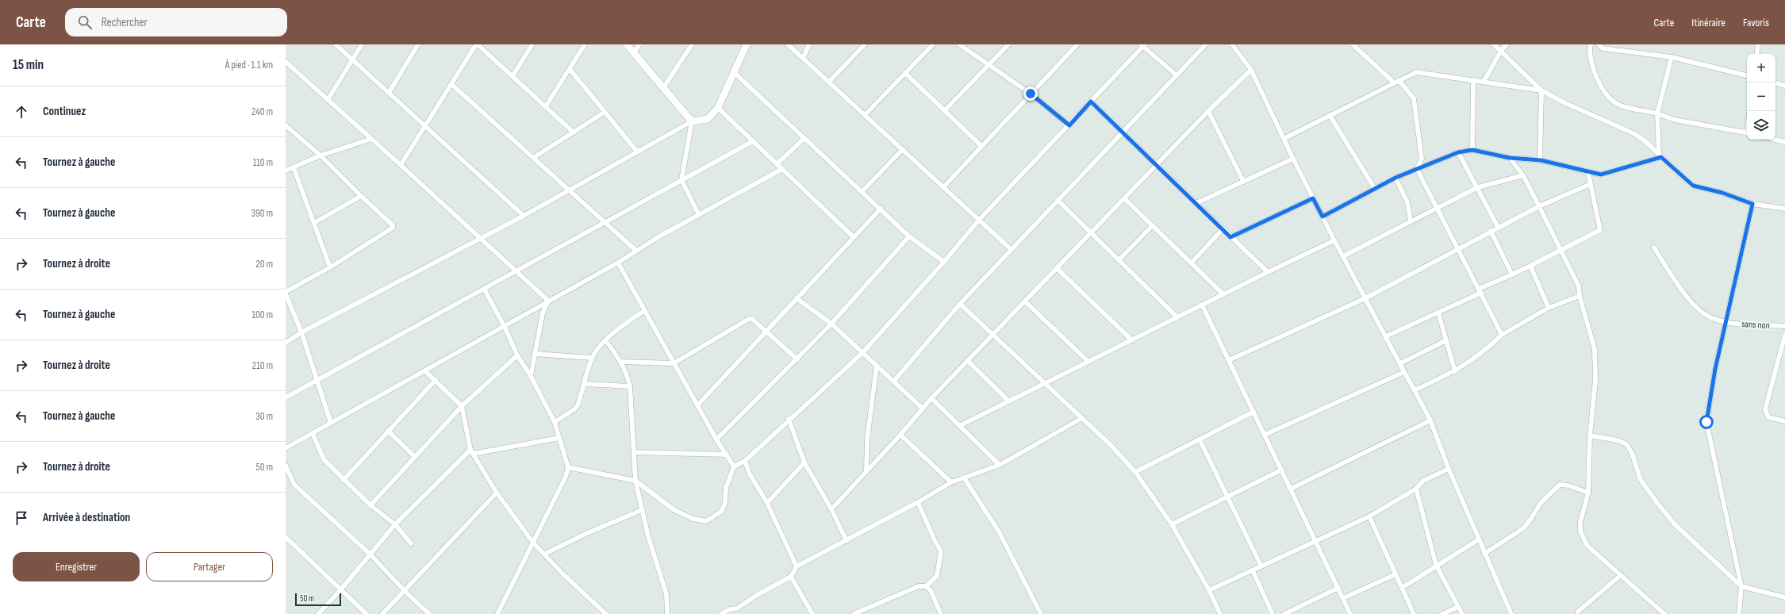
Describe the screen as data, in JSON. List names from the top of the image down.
{
  "streets": {
    "street": ["sans non"]
  },
  "scale_bar": "50 m",
  "page": {
    "header": "Carte",
    "search": "Rechercher",
    "nav": ["Carte", "Itinéraire", "Favoris"],
    "heading": ["15 min", "À pied · 1.1 km"],
    "map_buttons": ["+", "−"],
    "list": [
      ["Continuez", "240 m"],
      ["Tournez à gauche", "110 m"],
      ["Tournez à gauche", "390 m"],
      ["Tournez à droite", "20 m"],
      ["Tournez à gauche", "100 m"],
      ["Tournez à droite", "210 m"],
      ["Tournez à gauche", "30 m"],
      ["Tournez à droite", "50 m"],
      "Arrivée à destination"
    ],
    "buttons": ["Enregistrer", "Partager"],
    "scale": "50 m"
  }
}
